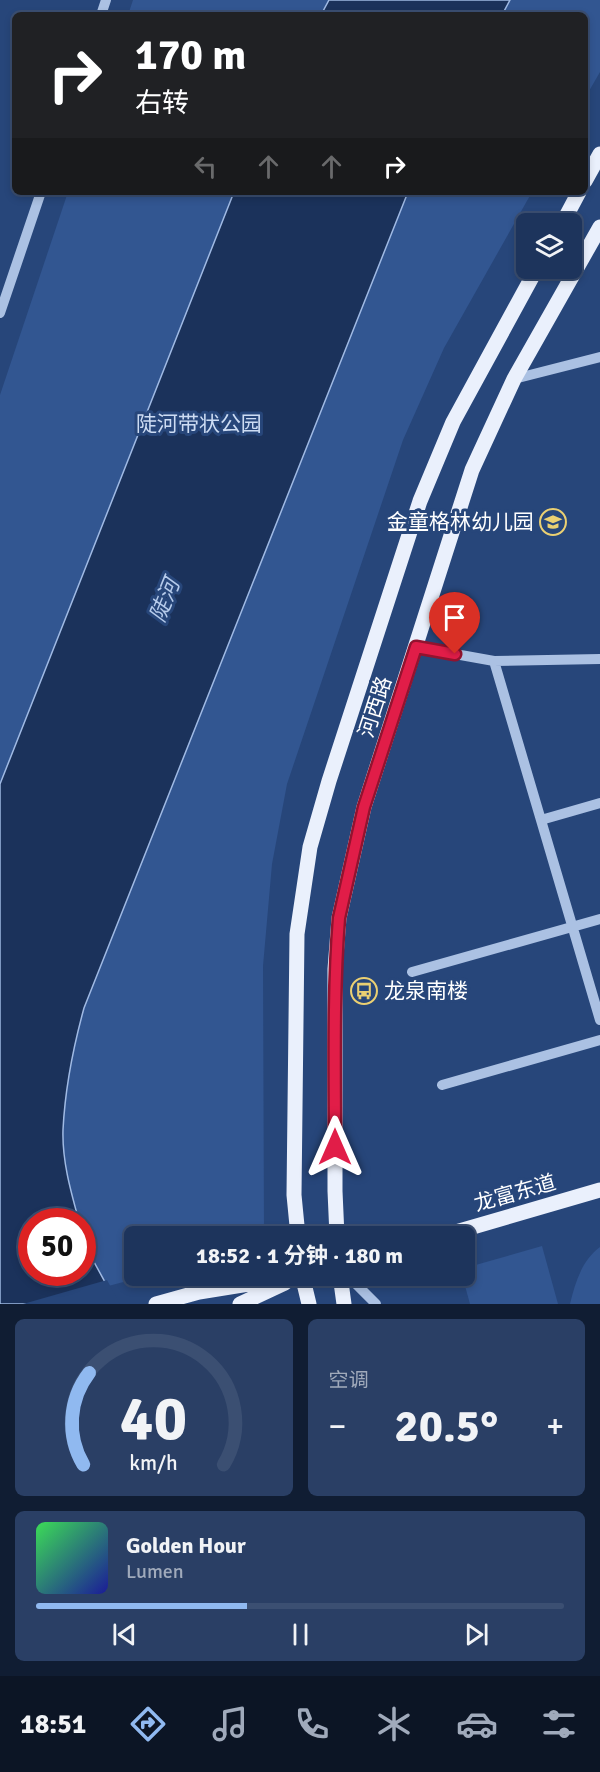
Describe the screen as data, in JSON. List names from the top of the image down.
{
  "streets": {
    "main road": ["河西路", "龙富东道"]
  },
  "water": ["陡河"],
  "parks": ["陡河带状公园"],
  "places": {
    "school or university": ["金童格林幼儿园"],
    "bus stop": ["龙泉南楼"]
  },
  "page": {
    "turn": ["170 m", "右转"],
    "limit": "50",
    "trip": "18:52 · 1 分钟 · 180 m",
    "tile": "空调",
    "heat": ["−", "20.5°", "+"],
    "song": ["Golden Hour", "Lumen"],
    "tabs": "18:51",
    "gauge": ["40", "km/h"]
  }
}
